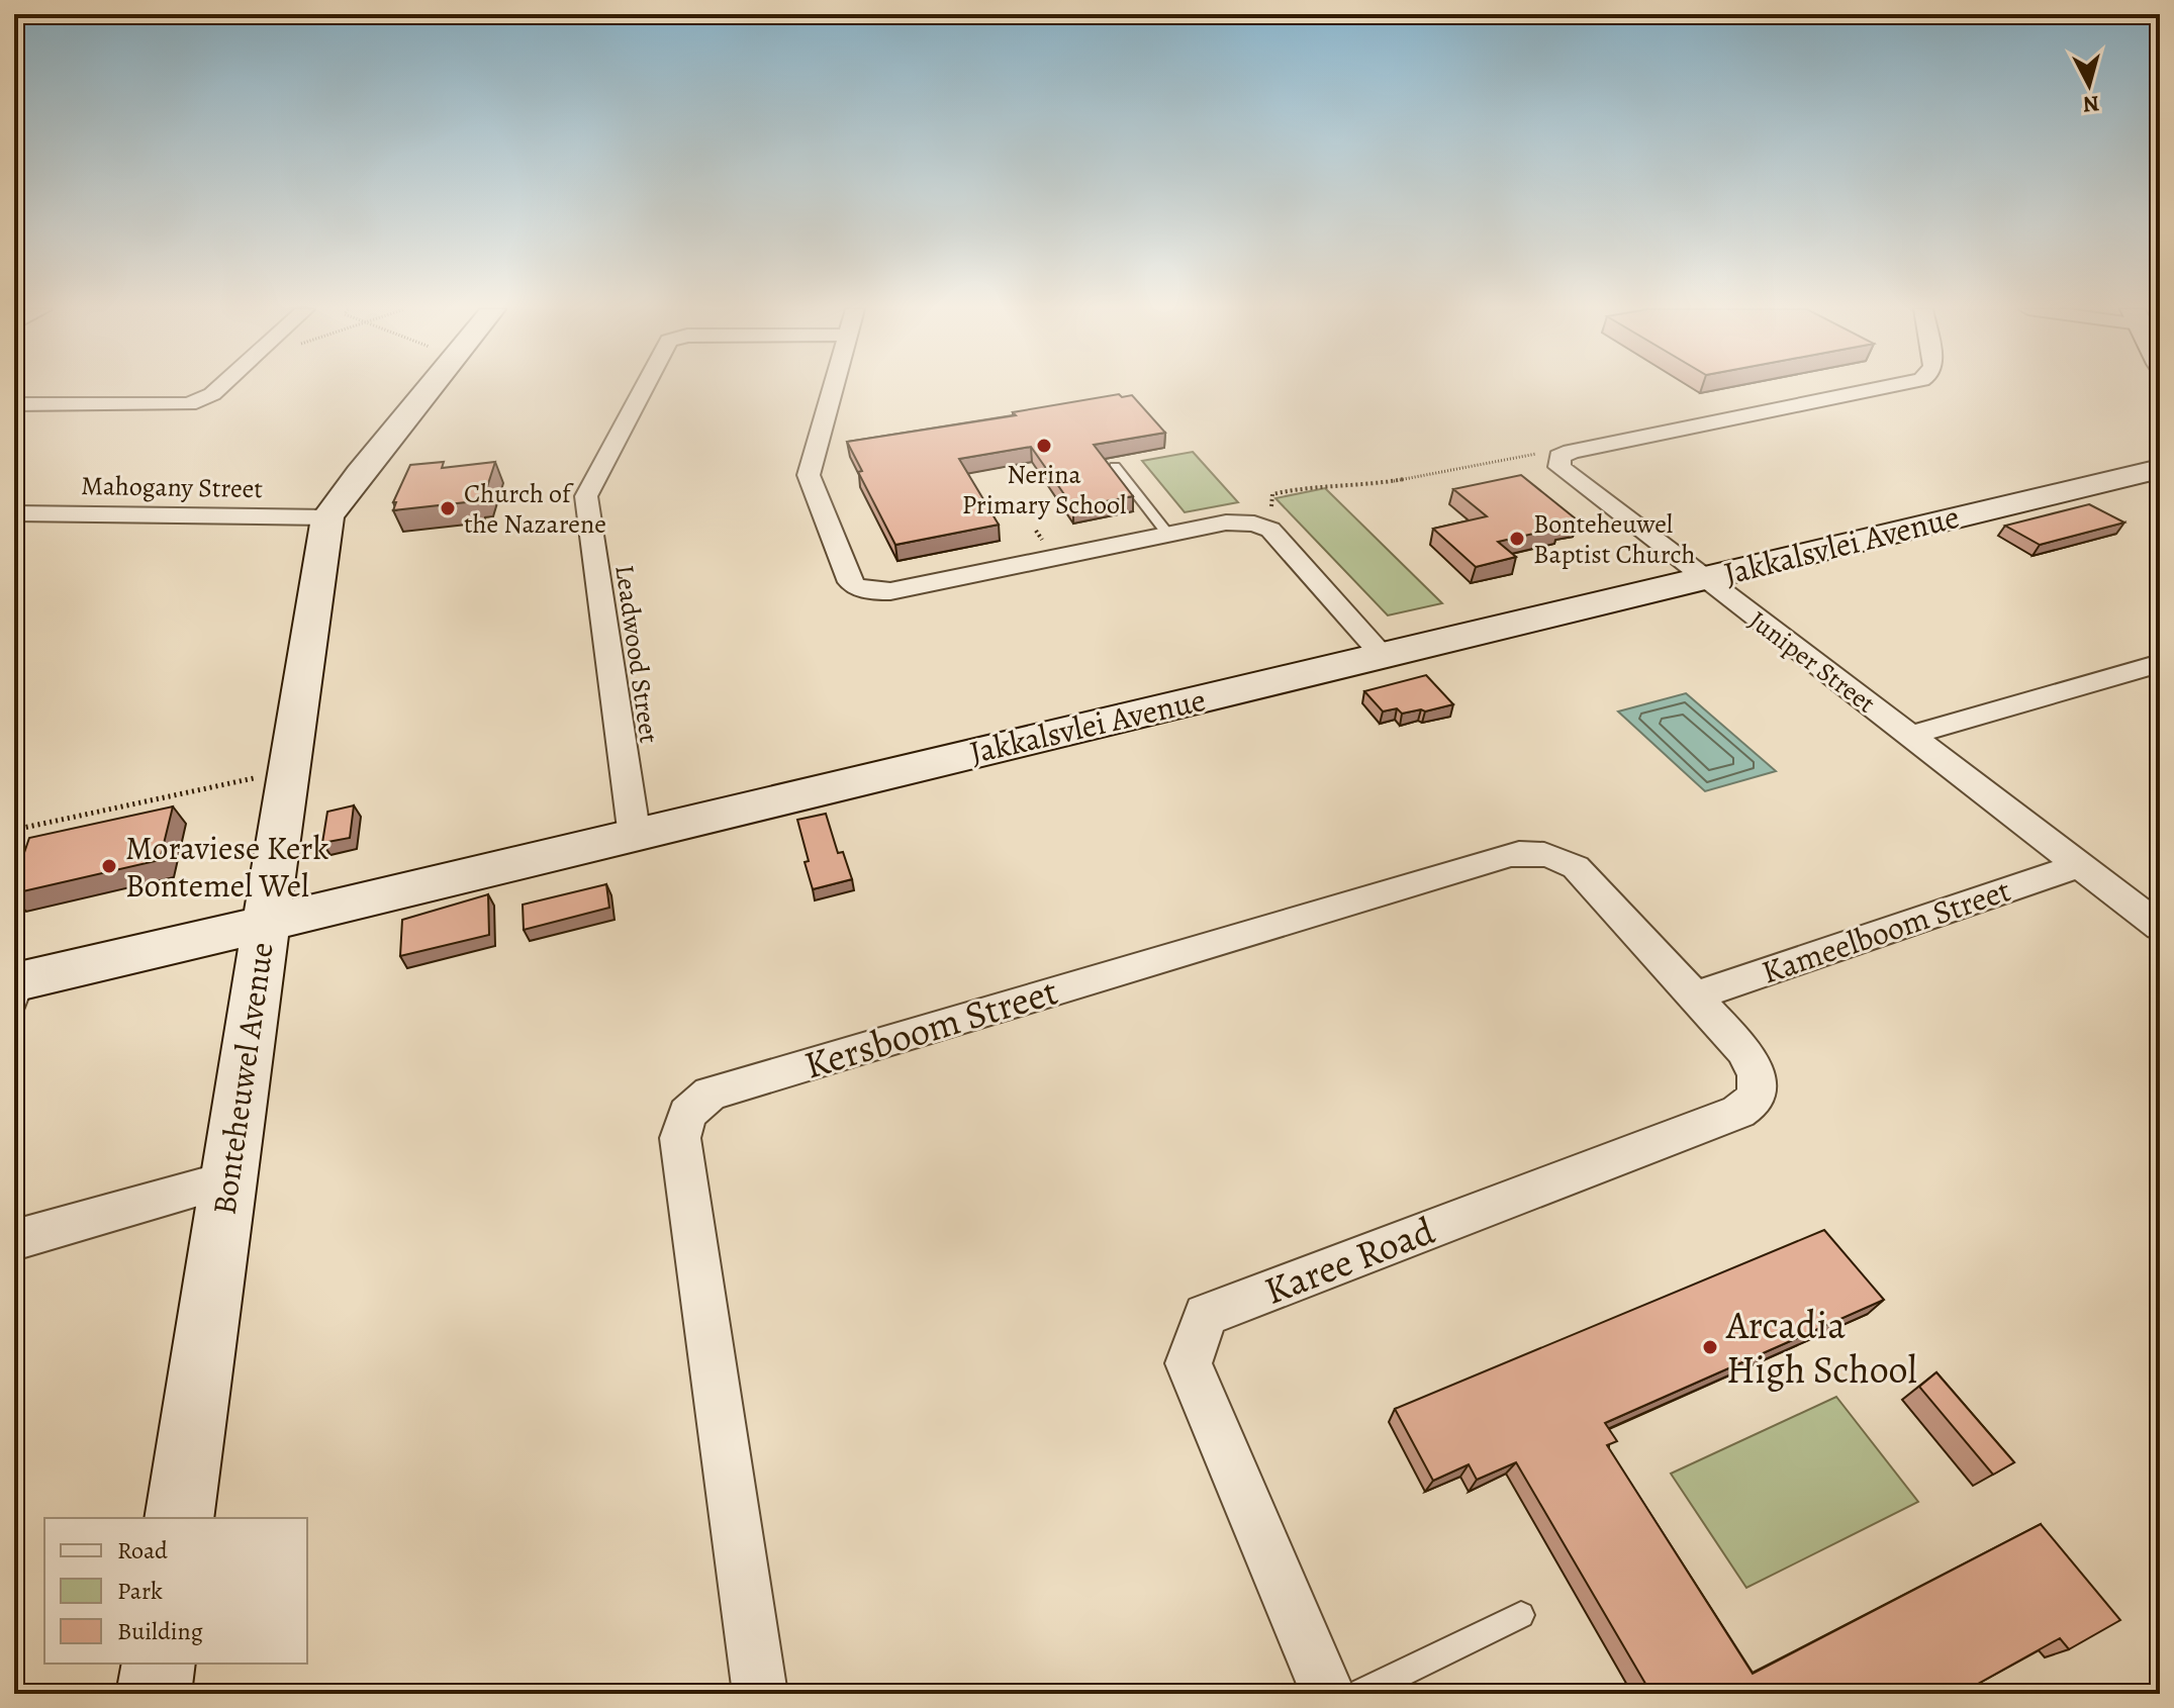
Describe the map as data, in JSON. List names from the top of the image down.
{
  "streets": {
    "street": [
      "Mahogany Street",
      "Jakkalsvlei Avenue",
      "Leadwood Street",
      "Juniper Street",
      "Kameelboom Street",
      "Kersboom Street",
      "Bonteheuwel Avenue",
      "Karee Road"
    ]
  },
  "crossings": [
    ["Mahogany Street", "Bonteheuwel Avenue"],
    ["Jakkalsvlei Avenue", "Leadwood Street"],
    ["Jakkalsvlei Avenue", "Juniper Street"],
    ["Jakkalsvlei Avenue", "Bonteheuwel Avenue"],
    ["Juniper Street", "Kameelboom Street"],
    ["Kameelboom Street", "Kersboom Street"],
    ["Kameelboom Street", "Karee Road"],
    ["Kersboom Street", "Karee Road"]
  ],
  "places": [
    "Nerina Primary School",
    "Church of the Nazarene",
    "Bonteheuwel Baptist Church",
    "Moraviese Kerk Bontemel Wel",
    "Arcadia High School"
  ],
  "legend": ["Road", "Park", "Building"],
  "north": "bottom"
}
